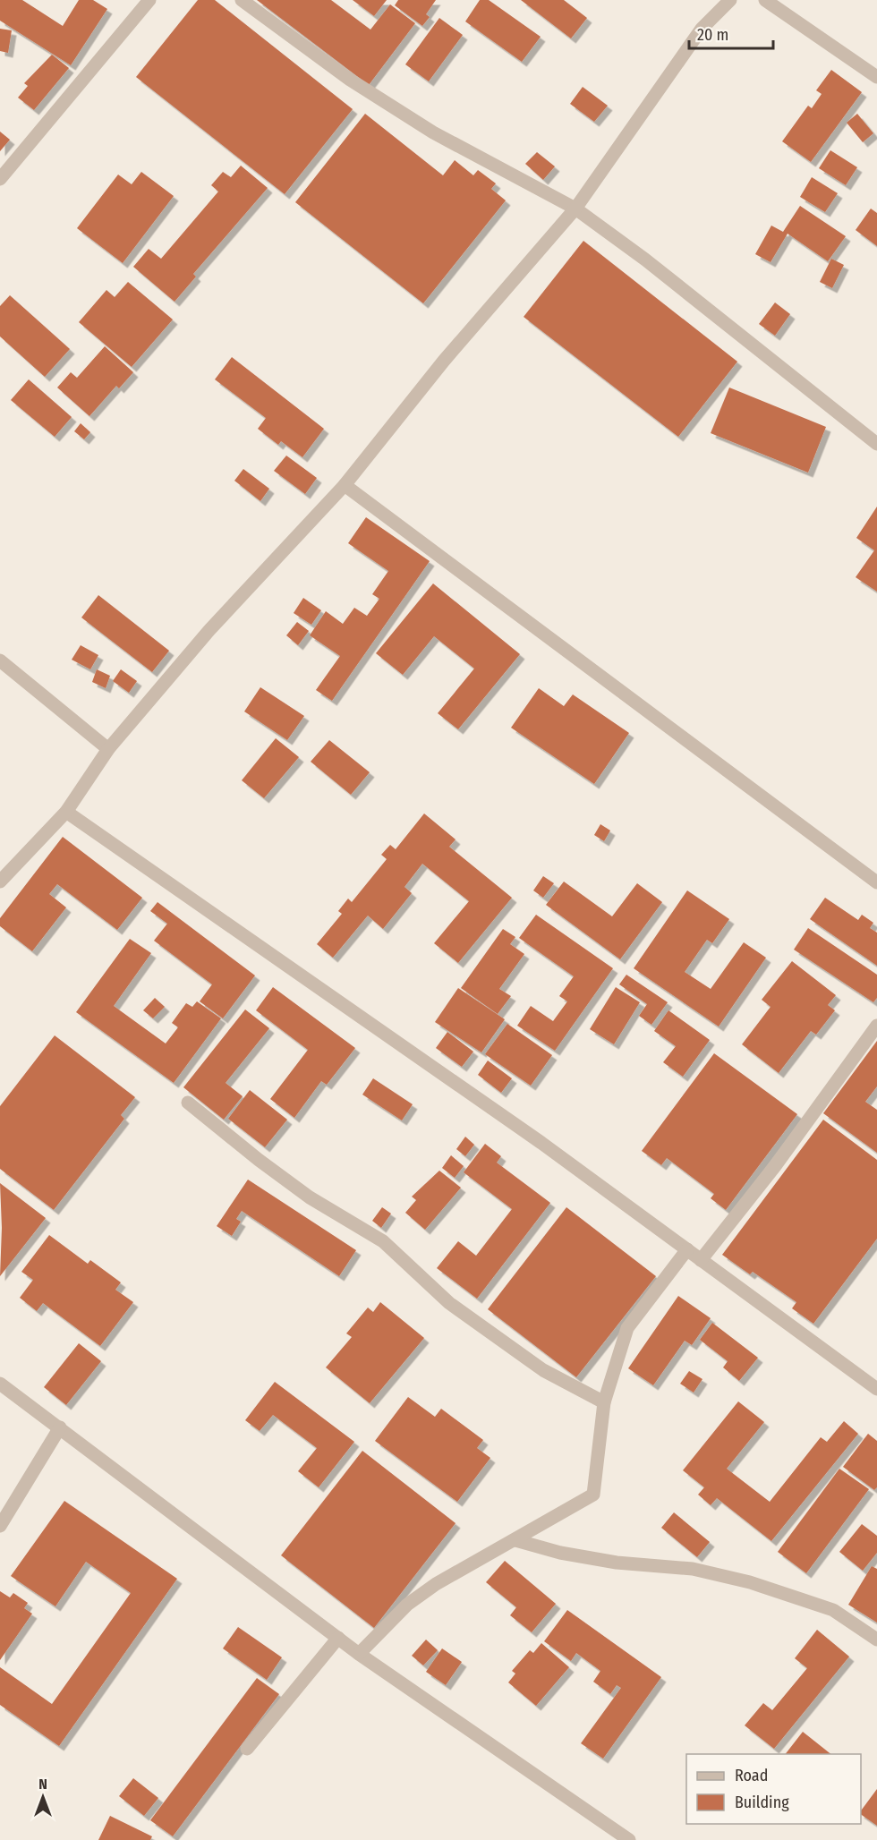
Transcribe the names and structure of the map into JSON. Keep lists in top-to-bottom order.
{
  "legend": ["Road", "Building"],
  "scale_bar": "20 m",
  "north": "top"
}
